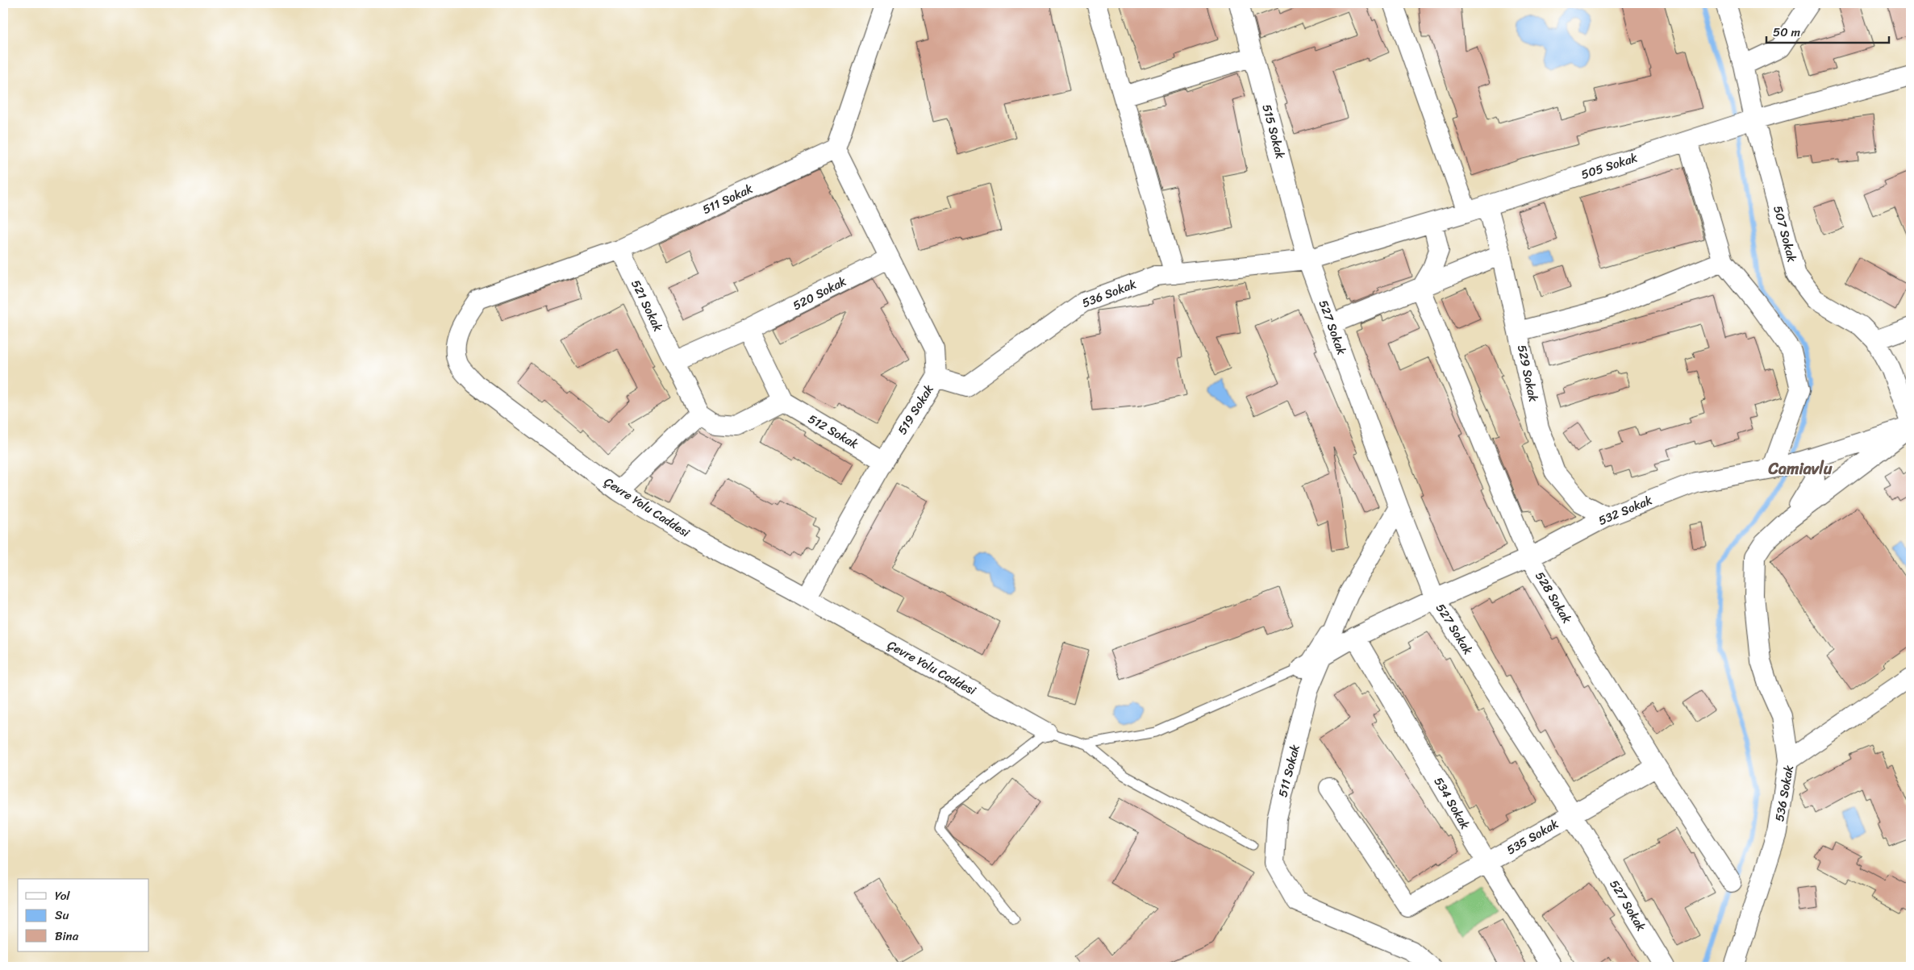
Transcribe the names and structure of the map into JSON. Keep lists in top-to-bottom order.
{
  "streets": {
    "street": [
      "515 Sokak",
      "505 Sokak",
      "511 Sokak",
      "507 Sokak",
      "520 Sokak",
      "536 Sokak",
      "521 Sokak",
      "527 Sokak",
      "529 Sokak",
      "519 Sokak",
      "512 Sokak",
      "Çevre Yolu Caddesi",
      "532 Sokak",
      "528 Sokak",
      "534 Sokak",
      "535 Sokak"
    ]
  },
  "crossings": [
    ["515 Sokak", "505 Sokak"],
    ["515 Sokak", "536 Sokak"],
    ["515 Sokak", "527 Sokak"],
    ["505 Sokak", "507 Sokak"],
    ["505 Sokak", "536 Sokak"],
    ["505 Sokak", "527 Sokak"],
    ["505 Sokak", "529 Sokak"],
    ["511 Sokak", "521 Sokak"],
    ["511 Sokak", "527 Sokak"],
    ["511 Sokak", "519 Sokak"],
    ["511 Sokak", "Çevre Yolu Caddesi"],
    ["511 Sokak", "532 Sokak"],
    ["507 Sokak", "532 Sokak"],
    ["520 Sokak", "521 Sokak"],
    ["520 Sokak", "519 Sokak"],
    ["536 Sokak", "527 Sokak"],
    ["536 Sokak", "519 Sokak"],
    ["521 Sokak", "Çevre Yolu Caddesi"],
    ["527 Sokak", "532 Sokak"],
    ["527 Sokak", "535 Sokak"],
    ["529 Sokak", "532 Sokak"],
    ["519 Sokak", "512 Sokak"],
    ["519 Sokak", "Çevre Yolu Caddesi"],
    ["532 Sokak", "528 Sokak"],
    ["532 Sokak", "534 Sokak"],
    ["528 Sokak", "535 Sokak"],
    ["534 Sokak", "535 Sokak"]
  ],
  "districts": ["Camiavlu"],
  "legend": ["Yol", "Su", "Bina"],
  "scale_bar": "50 m"
}
